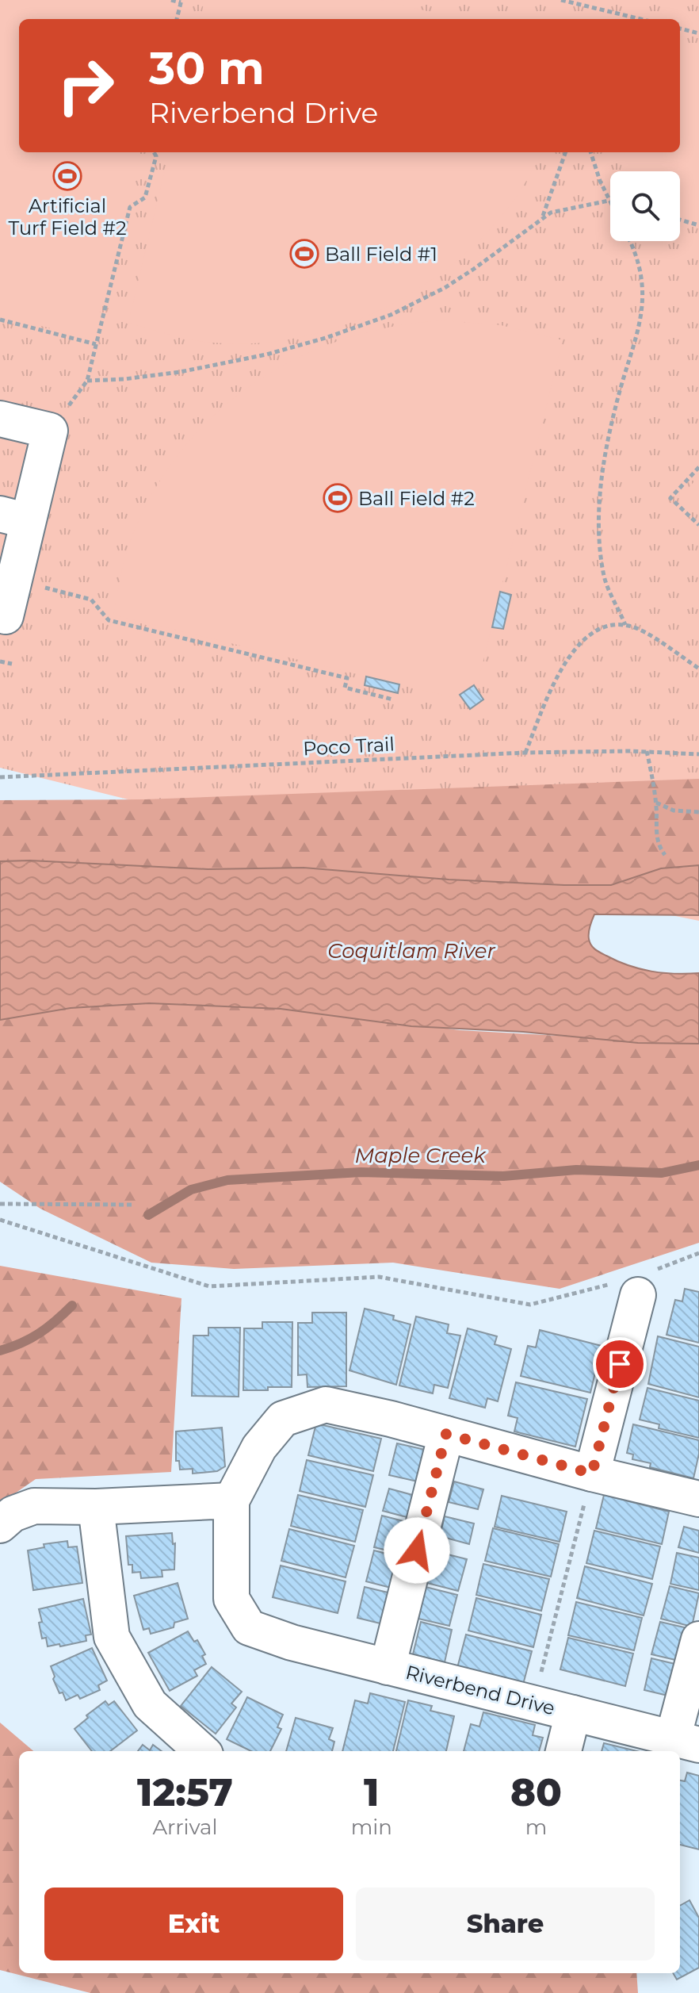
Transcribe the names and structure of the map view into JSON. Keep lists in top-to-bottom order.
{
  "streets": {
    "street": ["Riverbend Drive"],
    "path": ["Poco Trail"]
  },
  "water": ["Coquitlam River", "Maple Creek"],
  "places": {
    "sports": ["Artificial Turf Field #2", "Ball Field #1", "Ball Field #2"]
  },
  "page": {
    "turn": ["30 m", "Riverbend Drive"],
    "eta": [
      "12:57",
      "Arrival",
      "1",
      "min",
      "80",
      "m"
    ],
    "buttons": ["Exit", "Share"]
  }
}
